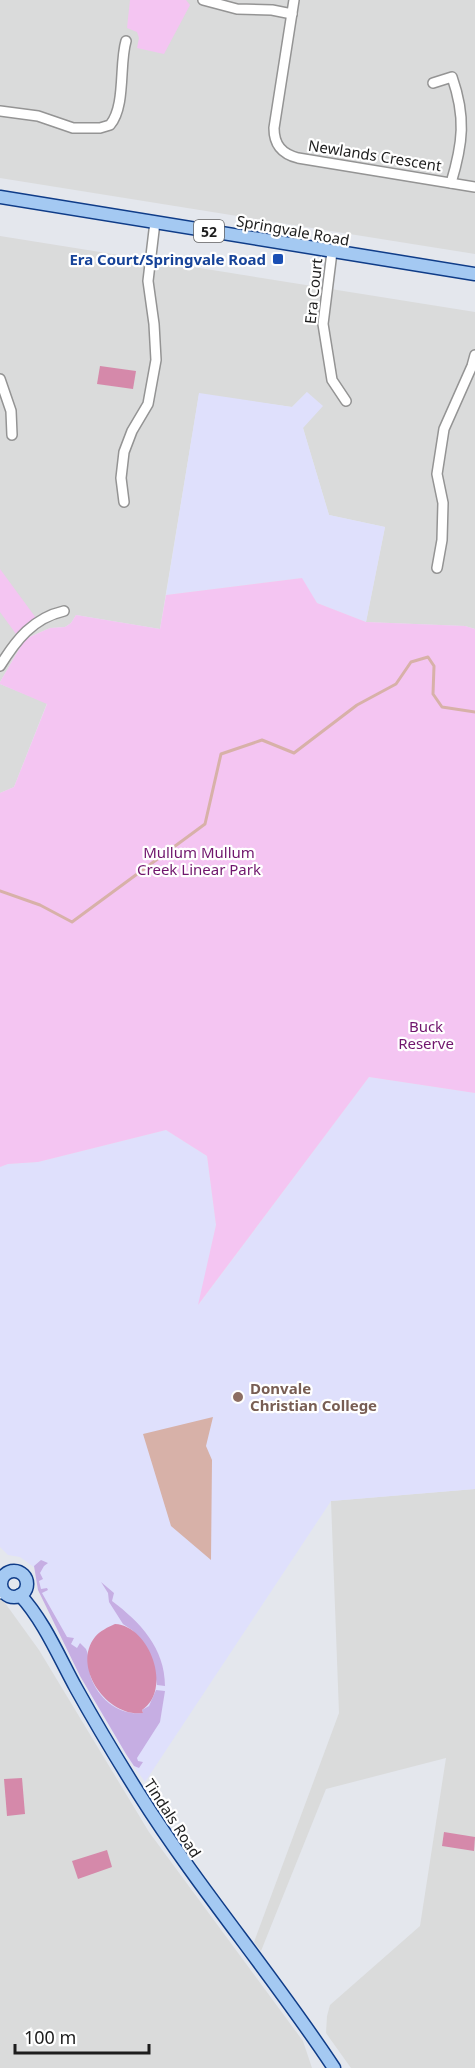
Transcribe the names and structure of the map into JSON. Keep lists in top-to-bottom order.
{
  "streets": {
    "main road": ["Springvale Road", "52", "Tindals Road"],
    "street": ["Newlands Crescent", "Era Court"]
  },
  "crossings": [
    ["Springvale Road", "Era Court"]
  ],
  "parks": ["Mullum Mullum Creek Linear Park", "Buck Reserve"],
  "places": {
    "transit": ["Era Court/Springvale Road"],
    "other": ["Donvale Christian College"]
  },
  "scale_bar": "100 m"
}
